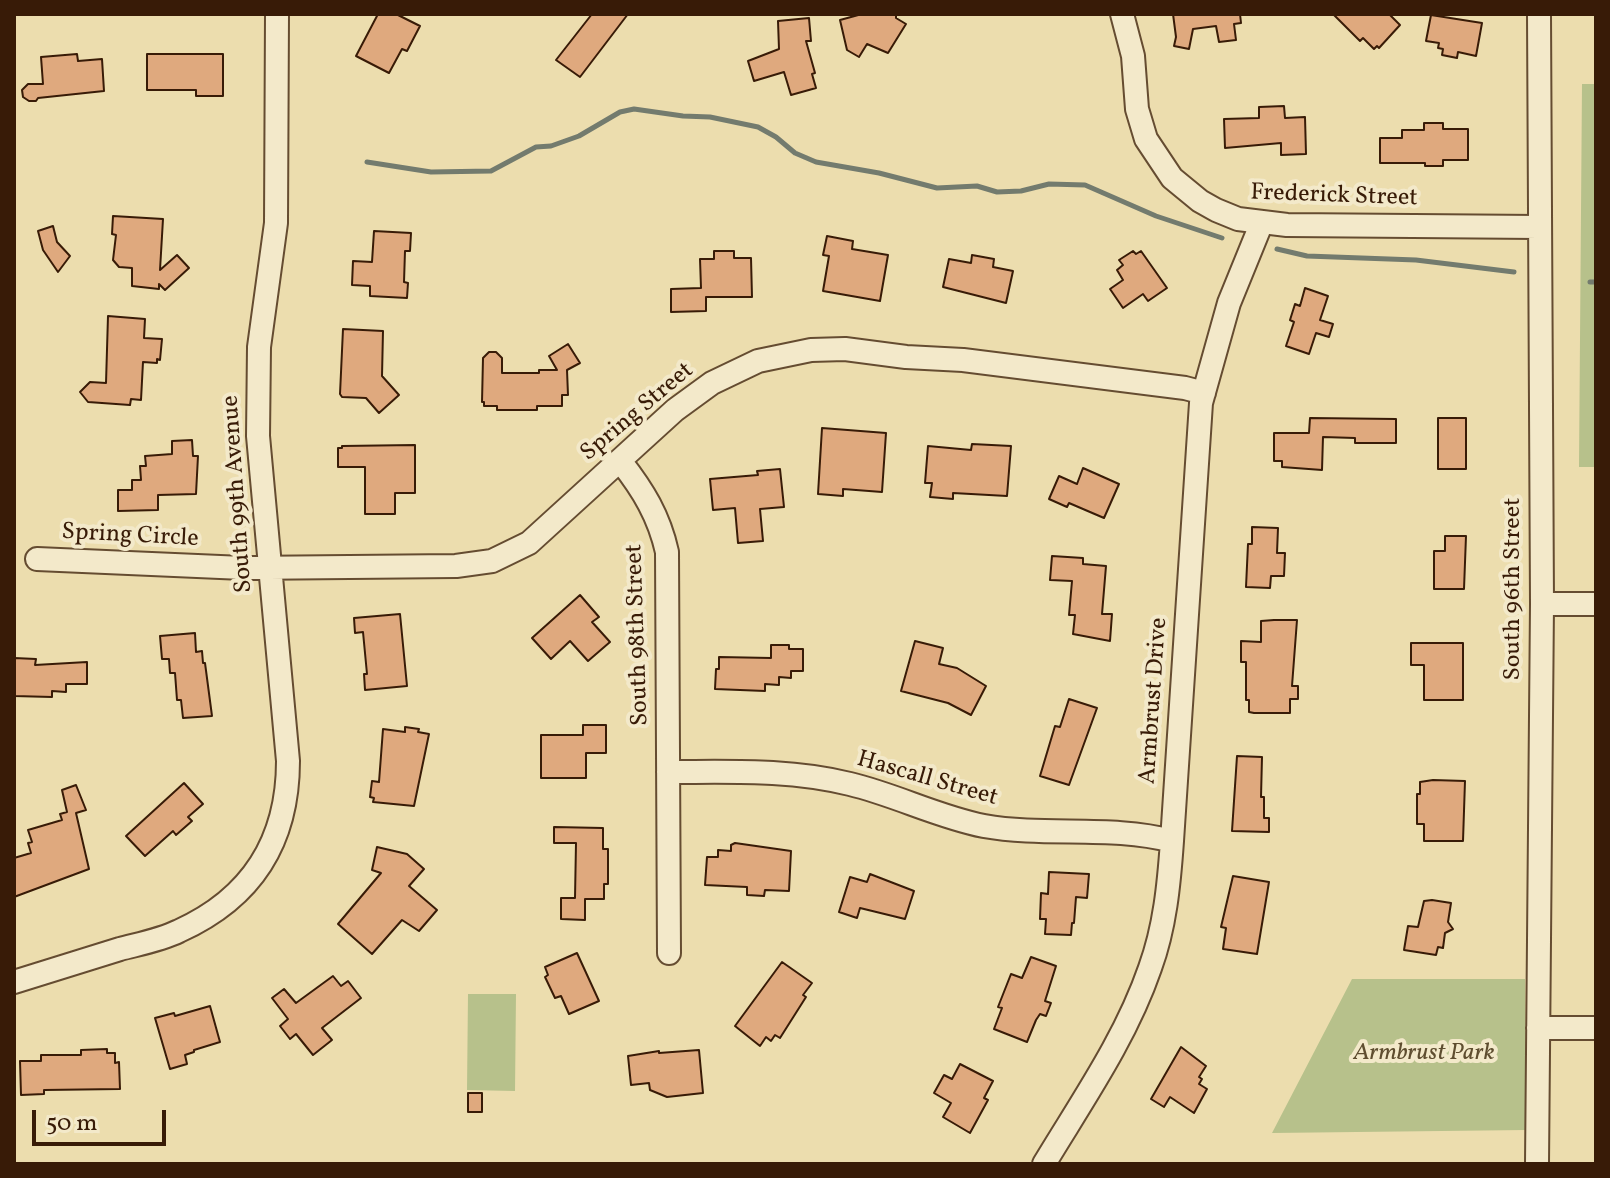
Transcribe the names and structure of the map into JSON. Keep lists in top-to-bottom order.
{
  "streets": {
    "street": [
      "Frederick Street",
      "Spring Street",
      "South 99th Avenue",
      "Spring Circle",
      "South 96th Street",
      "South 98th Street",
      "Armbrust Drive",
      "Hascall Street"
    ]
  },
  "crossings": [
    ["Frederick Street", "South 96th Street"],
    ["Frederick Street", "Armbrust Drive"],
    ["Spring Street", "South 99th Avenue"],
    ["Spring Street", "Spring Circle"],
    ["Spring Street", "South 98th Street"],
    ["Spring Street", "Armbrust Drive"],
    ["South 99th Avenue", "Spring Circle"],
    ["South 98th Street", "Hascall Street"],
    ["Armbrust Drive", "Hascall Street"]
  ],
  "parks": ["Armbrust Park"],
  "scale_bar": "50 m"
}
